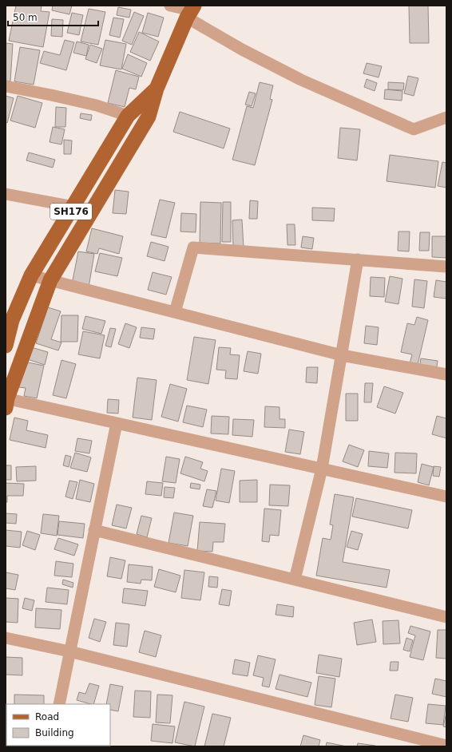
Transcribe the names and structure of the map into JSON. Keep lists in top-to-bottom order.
{
  "streets": {
    "main road": ["SH176"]
  },
  "legend": ["Road", "Building"],
  "scale_bar": "50 m"
}
